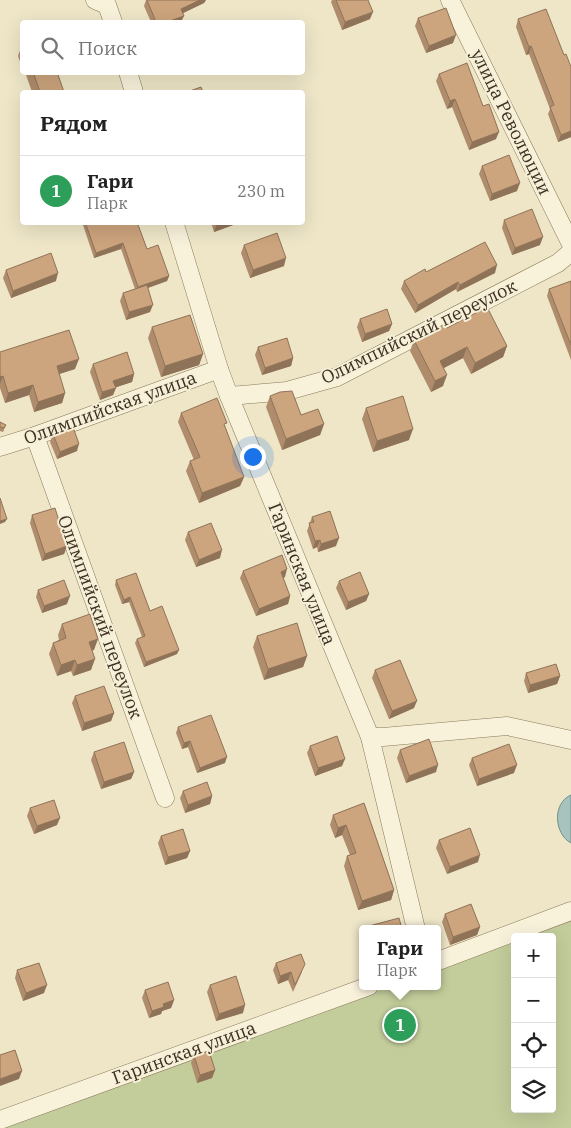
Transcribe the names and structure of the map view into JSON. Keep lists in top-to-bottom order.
{
  "streets": {
    "street": [
      "улица Революции",
      "Олимпийский переулок",
      "Олимпийская улица",
      "Гаринская улица"
    ]
  },
  "crossings": [
    ["Олимпийский переулок", "Олимпийская улица"],
    ["Олимпийский переулок", "Гаринская улица"],
    ["Олимпийская улица", "Гаринская улица"]
  ],
  "page": {
    "search": "Поиск",
    "heading": "Рядом",
    "list": [
      {
        "mark": "1",
        "name": "Гари",
        "note": "Парк",
        "value": "230 m"
      }
    ],
    "popup": ["Гари", "Парк"],
    "map_buttons": ["+", "−"],
    "pins": "1"
  }
}
